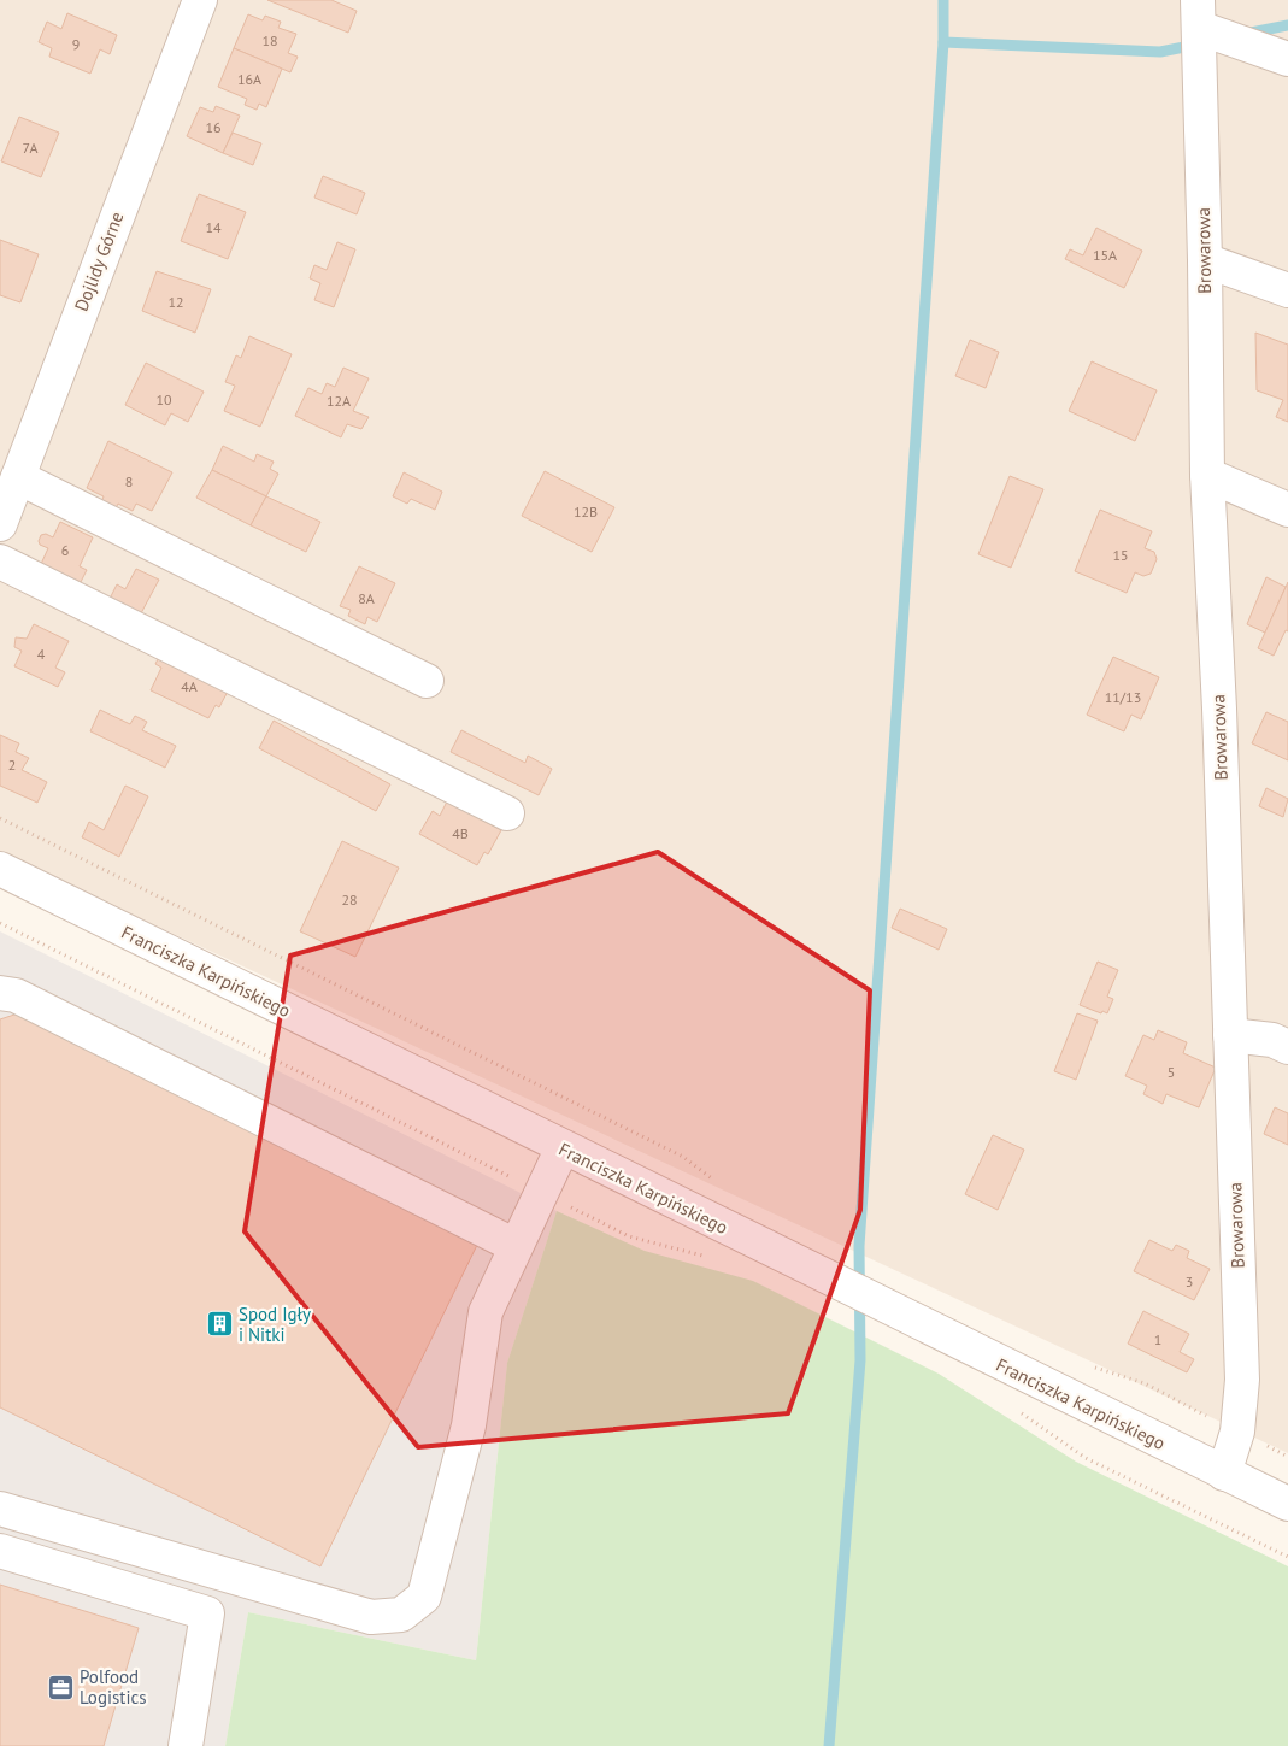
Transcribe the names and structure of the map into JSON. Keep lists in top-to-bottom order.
{
  "streets": {
    "street": ["Browarowa", "Dojlidy Górne", "Franciszka Karpińskiego"]
  },
  "crossings": [
    ["Browarowa", "Franciszka Karpińskiego"]
  ],
  "places": {
    "building": ["Spod Igły i Nitki"],
    "office": ["Polfood Logistics"]
  },
  "house_numbers": [
    "18",
    "9",
    "16A",
    "16",
    "7A",
    "14",
    "15A",
    "12",
    "10",
    "12A",
    "8",
    "12B",
    "6",
    "15",
    "8A",
    "4",
    "4A",
    "11/13",
    "2",
    "4B",
    "28",
    "5",
    "3",
    "1"
  ]
}
